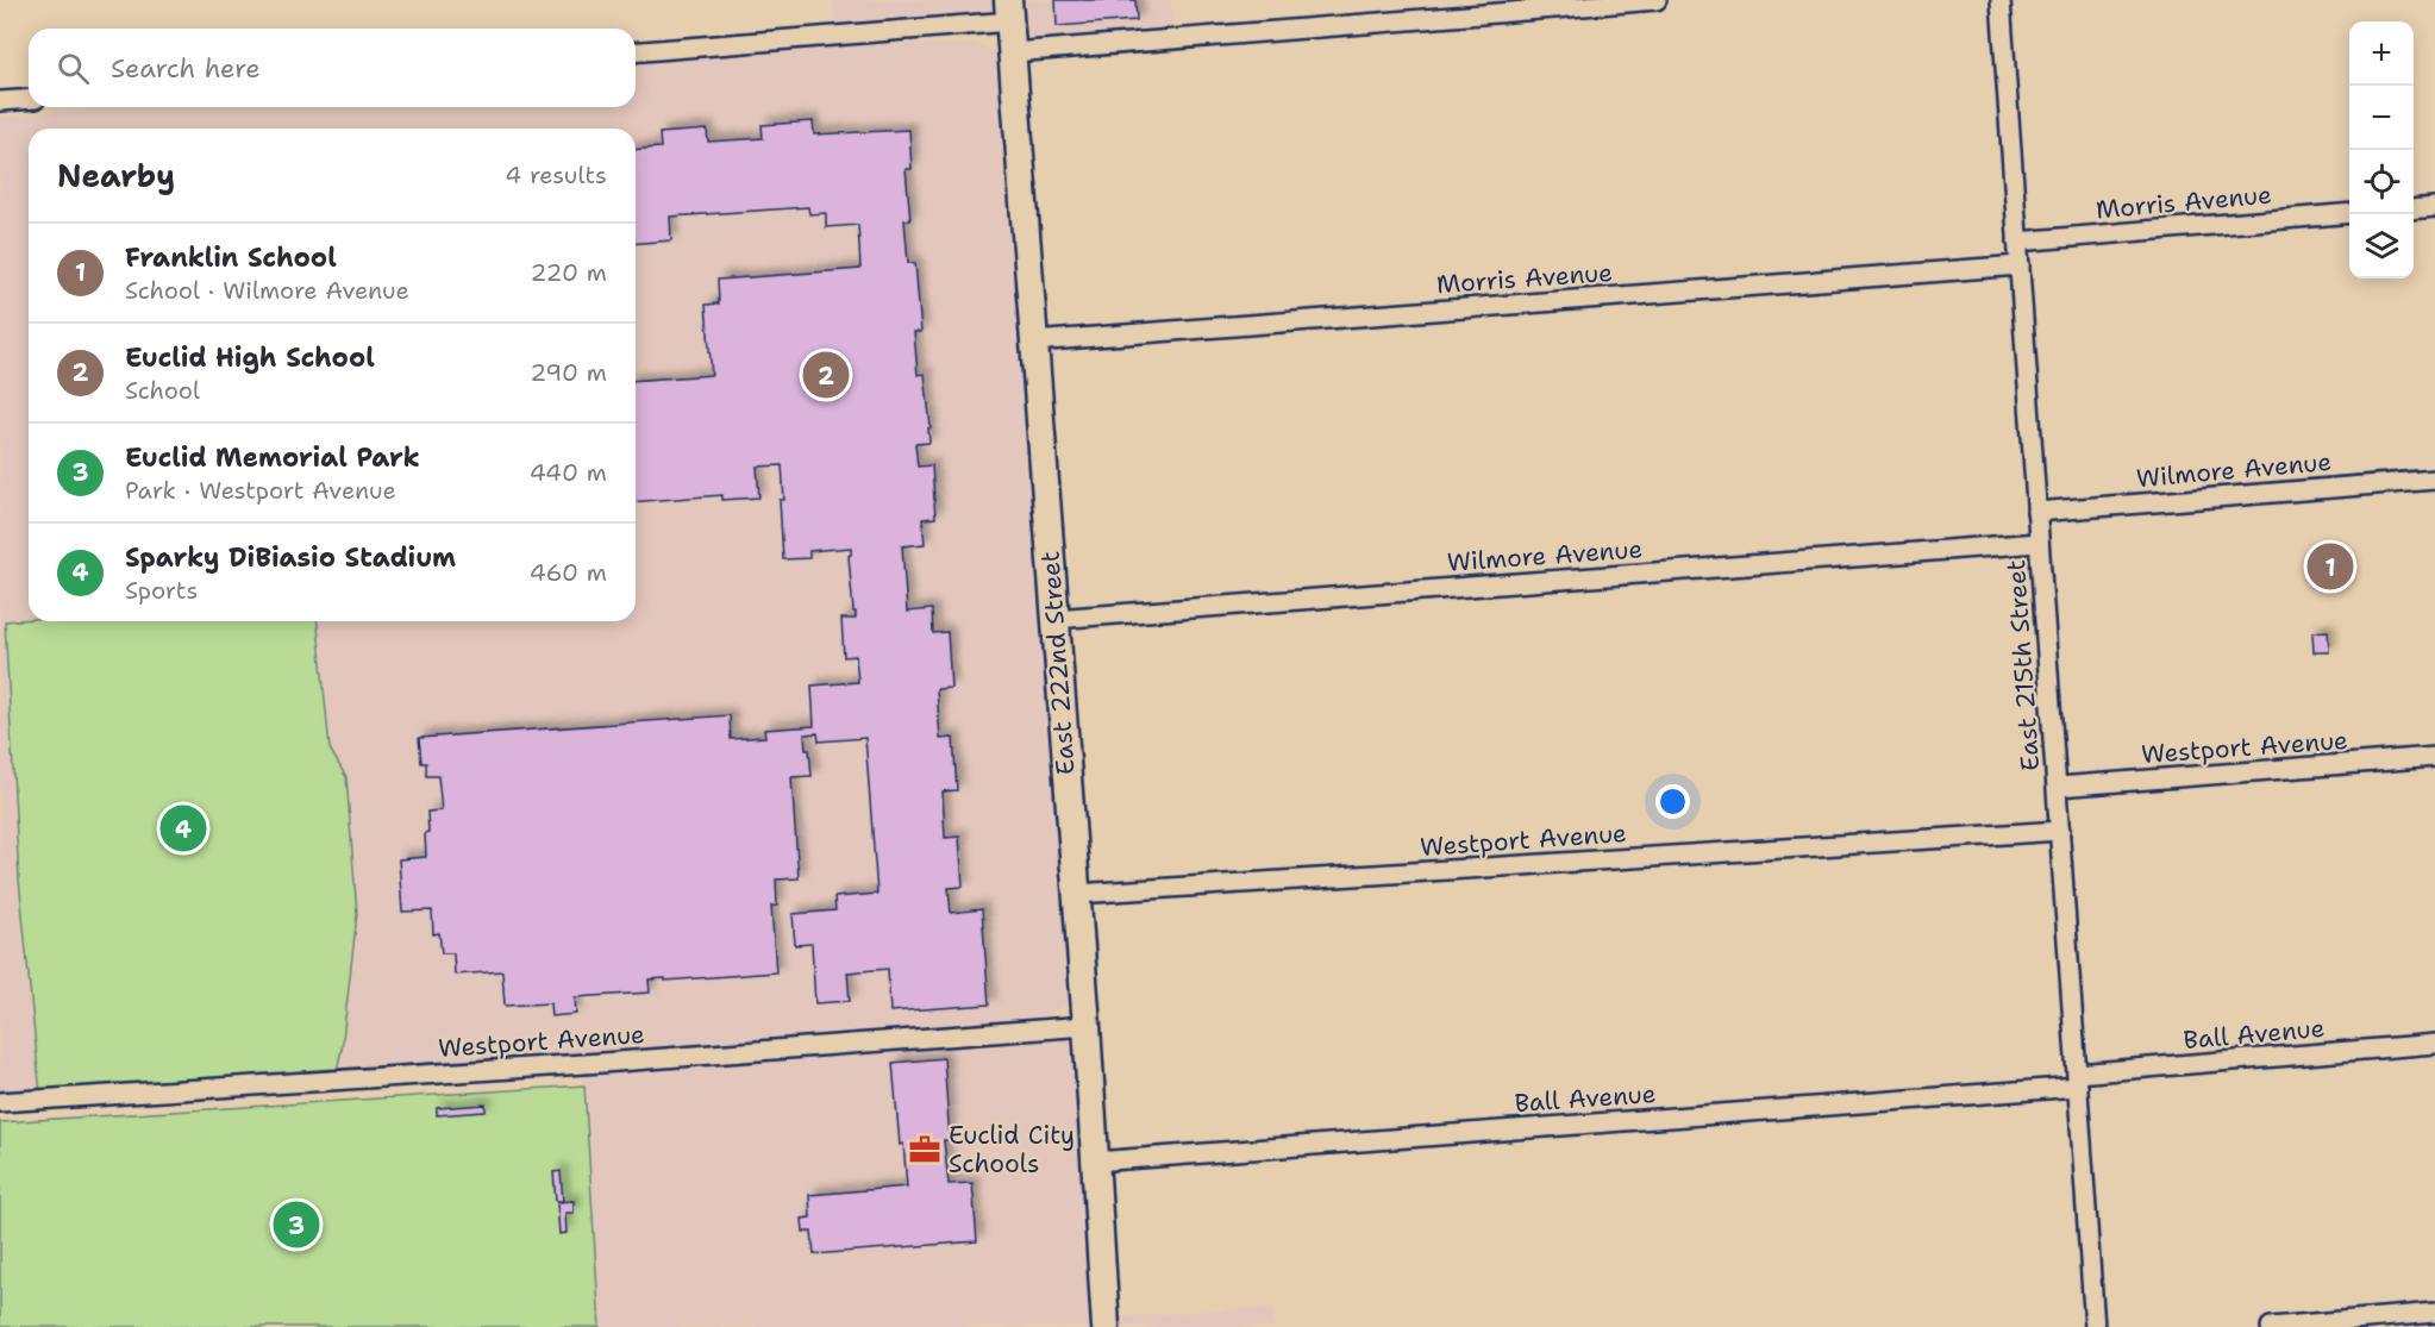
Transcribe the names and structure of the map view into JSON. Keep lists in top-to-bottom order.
{
  "streets": {
    "street": [
      "Morris Avenue",
      "Wilmore Avenue",
      "East 222nd Street",
      "East 215th Street",
      "Westport Avenue",
      "Ball Avenue"
    ]
  },
  "crossings": [
    ["Morris Avenue", "East 222nd Street"],
    ["Morris Avenue", "East 215th Street"],
    ["Wilmore Avenue", "East 222nd Street"],
    ["Wilmore Avenue", "East 215th Street"],
    ["East 222nd Street", "Westport Avenue"],
    ["East 222nd Street", "Ball Avenue"],
    ["East 215th Street", "Westport Avenue"],
    ["East 215th Street", "Ball Avenue"]
  ],
  "places": {
    "office": ["Euclid City Schools"]
  },
  "page": {
    "map_buttons": ["+", "−"],
    "search": "Search here",
    "heading": ["Nearby", "4 results"],
    "list": [
      {
        "mark": "1",
        "name": "Franklin School",
        "note": "School · Wilmore Avenue",
        "value": "220 m"
      },
      {
        "mark": "2",
        "name": "Euclid High School",
        "note": "School",
        "value": "290 m"
      },
      {
        "mark": "3",
        "name": "Euclid Memorial Park",
        "note": "Park · Westport Avenue",
        "value": "440 m"
      },
      {
        "mark": "4",
        "name": "Sparky DiBiasio Stadium",
        "note": "Sports",
        "value": "460 m"
      }
    ],
    "pins": [
      "2",
      "1",
      "4",
      "3"
    ]
  }
}
